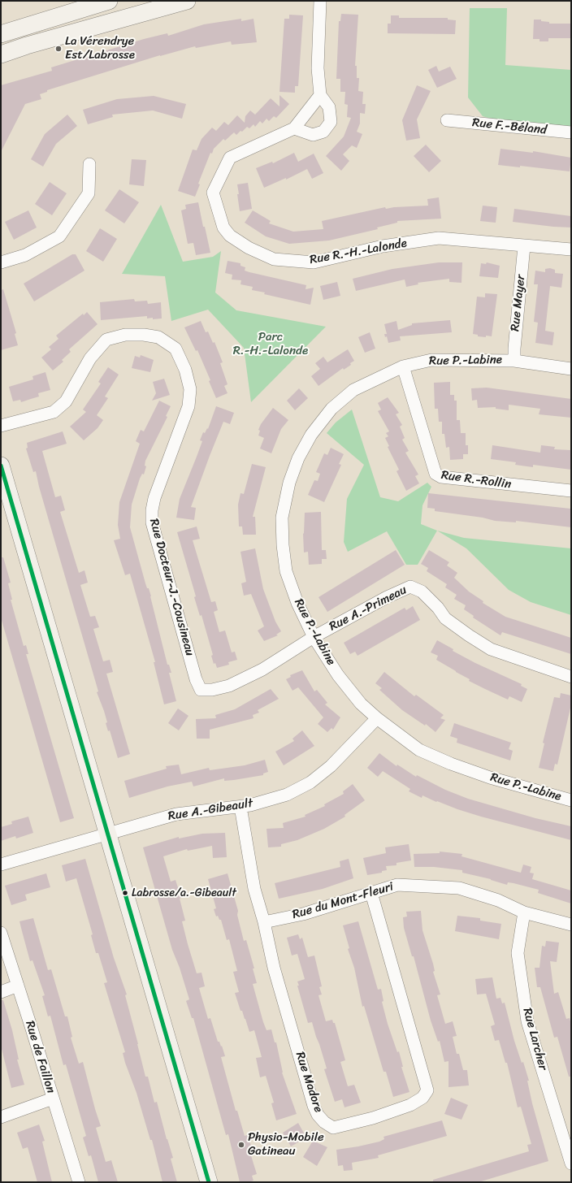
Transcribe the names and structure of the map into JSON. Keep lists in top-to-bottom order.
{
  "streets": {
    "street": [
      "Rue F.-Béland",
      "Rue R.-H.-Lalonde",
      "Rue Mayer",
      "Rue P.-Labine",
      "Rue R.-Rollin",
      "Rue Docteur-J.-Cousineau",
      "Rue A.-Primeau",
      "Rue A.-Gibeault",
      "Rue du Mont-Fleuri",
      "Rue Larcher",
      "Rue de Faillon",
      "Rue Madore"
    ]
  },
  "crossings": [
    ["Rue R.-H.-Lalonde", "Rue Mayer"],
    ["Rue Mayer", "Rue P.-Labine"],
    ["Rue P.-Labine", "Rue R.-Rollin"],
    ["Rue P.-Labine", "Rue Docteur-J.-Cousineau"],
    ["Rue P.-Labine", "Rue A.-Primeau"],
    ["Rue P.-Labine", "Rue A.-Gibeault"],
    ["Rue Docteur-J.-Cousineau", "Rue A.-Primeau"],
    ["Rue A.-Gibeault", "Rue Madore"],
    ["Rue du Mont-Fleuri", "Rue Larcher"],
    ["Rue du Mont-Fleuri", "Rue Madore"]
  ],
  "parks": ["Parc R.-H.-Lalonde"],
  "places": ["La Vérendrye Est/Labrosse", "Labrosse/a.-Gibeault", "Physio-Mobile Gatineau"]
}
